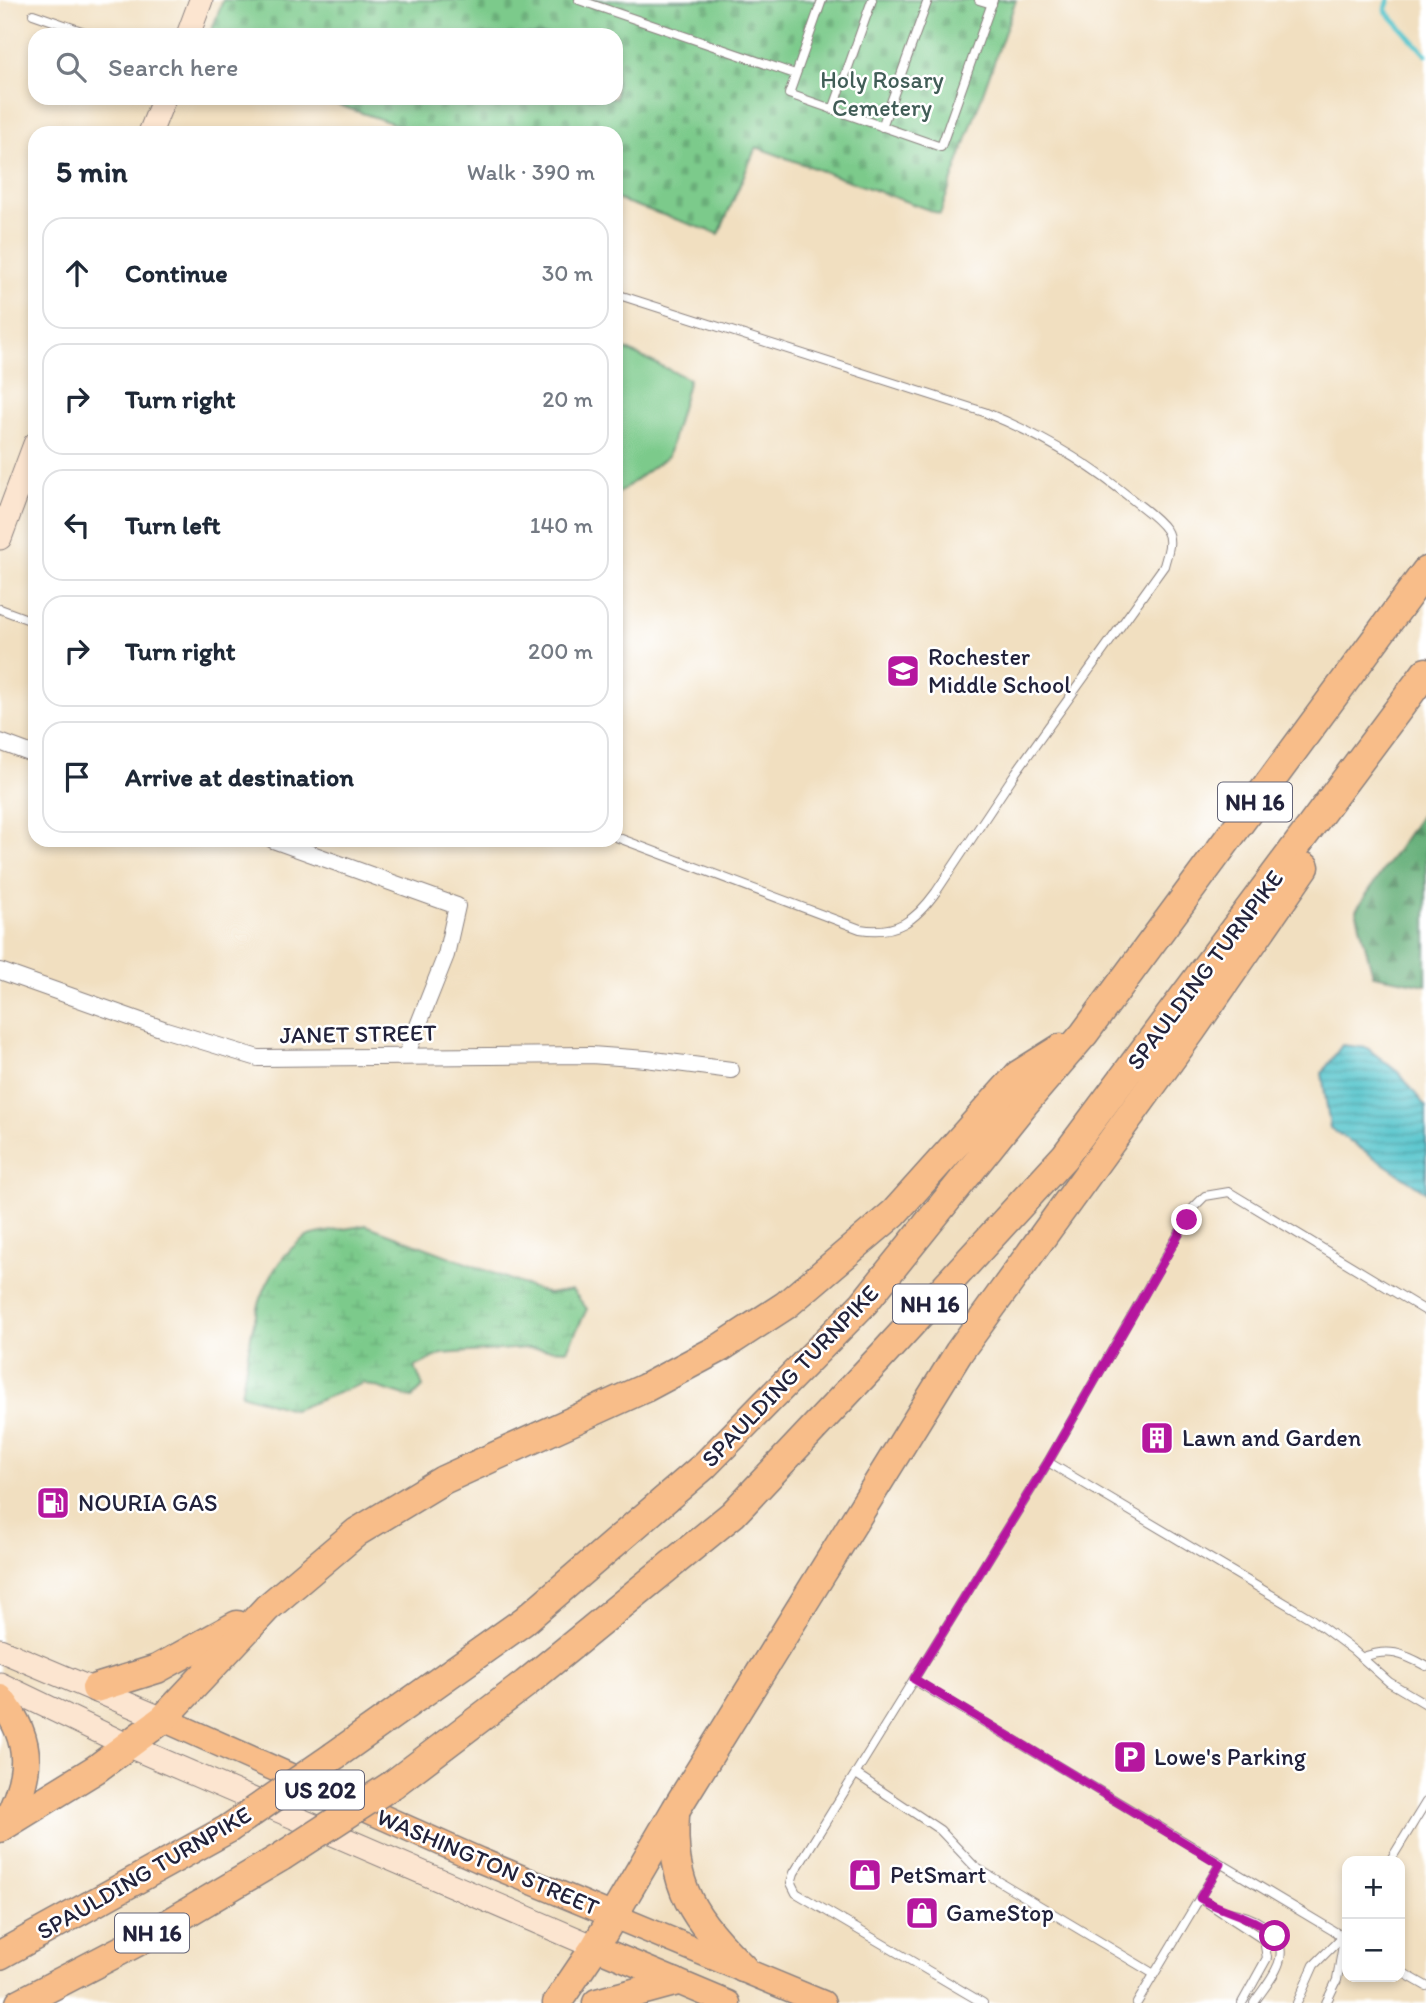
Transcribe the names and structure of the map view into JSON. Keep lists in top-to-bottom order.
{
  "streets": {
    "highway": ["NH 16", "SPAULDING TURNPIKE"],
    "main road": ["US 202", "WASHINGTON STREET"],
    "street": ["JANET STREET"]
  },
  "parks": ["Holy Rosary Cemetery"],
  "places": {
    "school or university": ["Rochester Middle School"],
    "building": ["Lawn and Garden"],
    "fuel station": ["NOURIA GAS"],
    "parking": ["Lowe's Parking"],
    "shop": ["PetSmart", "GameStop"]
  },
  "page": {
    "search": "Search here",
    "heading": ["5 min", "Walk · 390 m"],
    "list": [
      ["Continue", "30 m"],
      ["Turn right", "20 m"],
      ["Turn left", "140 m"],
      ["Turn right", "200 m"],
      "Arrive at destination"
    ],
    "map_buttons": ["+", "−"]
  }
}
